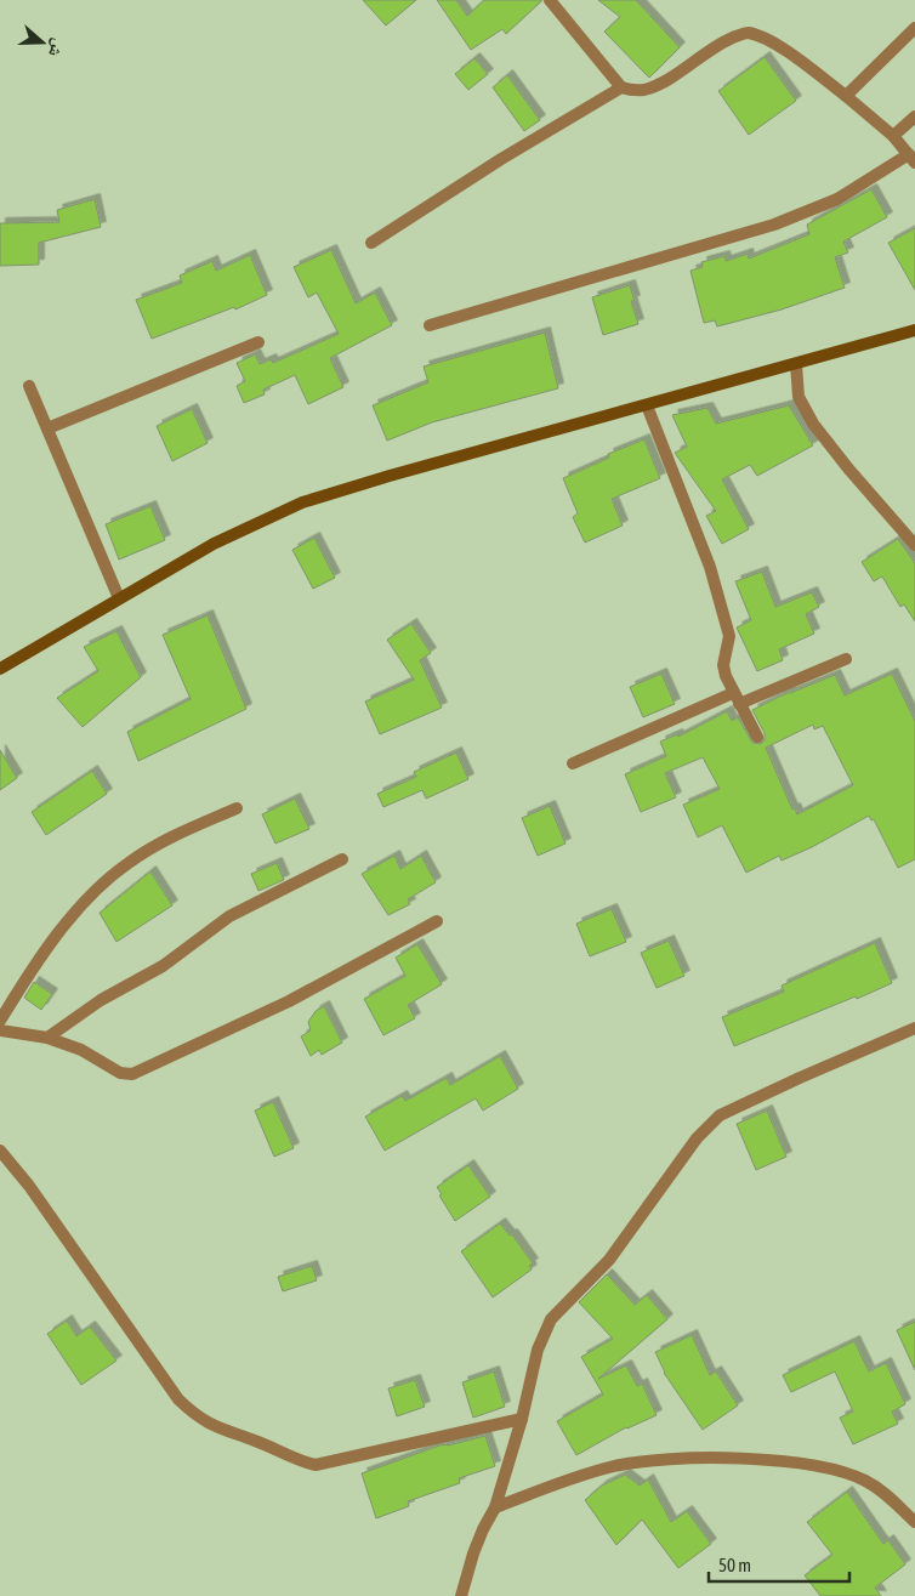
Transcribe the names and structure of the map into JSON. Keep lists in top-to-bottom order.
{
  "scale_bar": "50 m",
  "north": "right"
}
